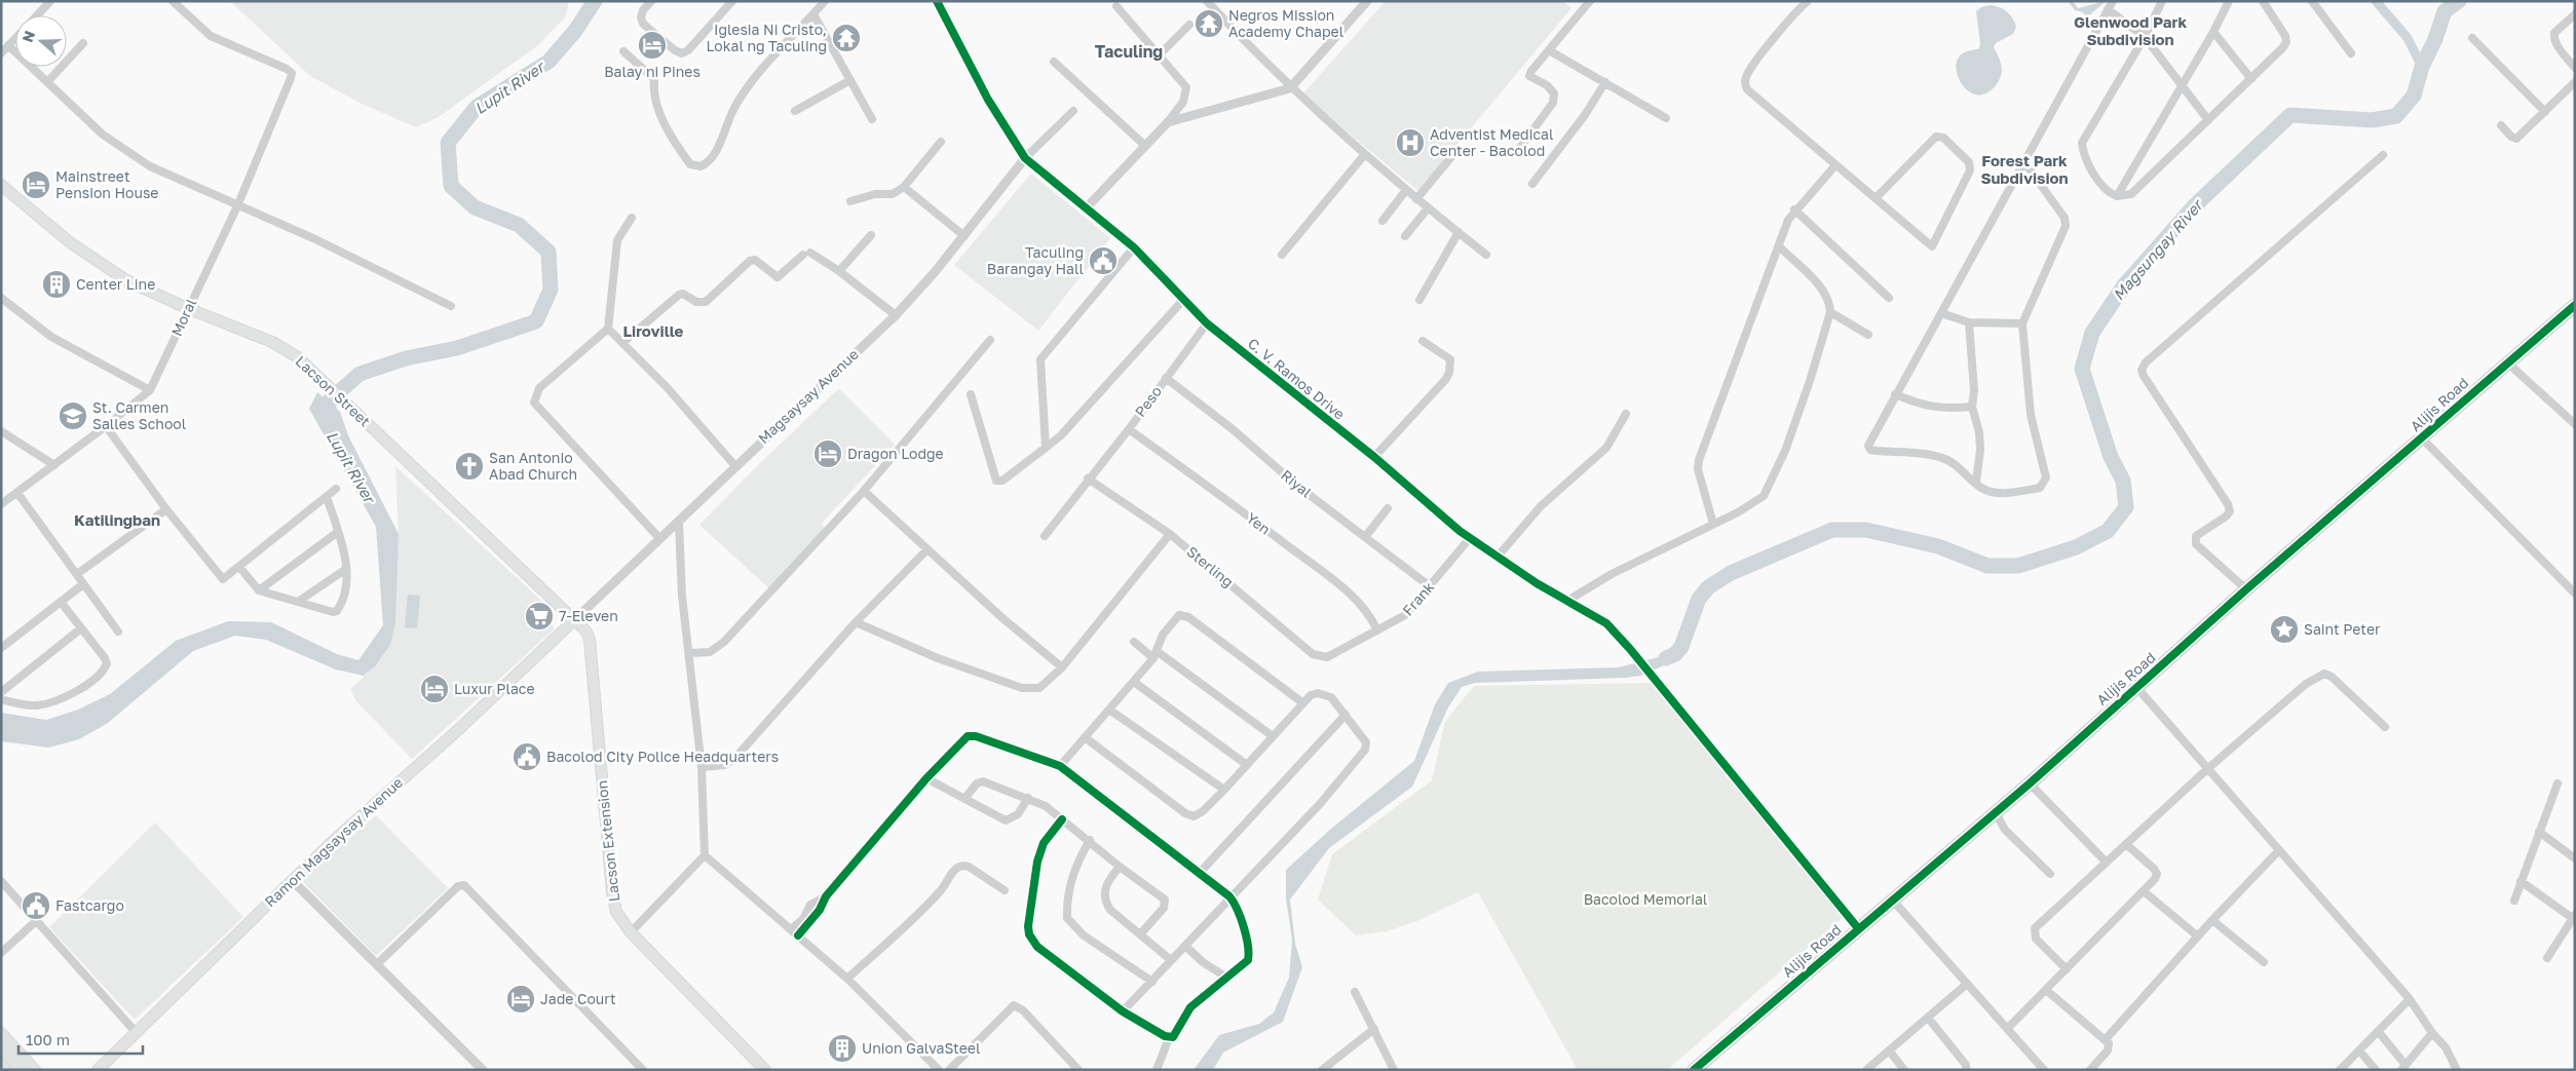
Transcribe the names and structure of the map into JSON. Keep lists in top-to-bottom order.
{
  "streets": {
    "main road": [
      "Lacson Street",
      "Alijis Road",
      "Lacson Extension",
      "Ramon Magsaysay Avenue"
    ],
    "street": [
      "Moral",
      "C. V. Ramos Drive",
      "Magsaysay Avenue",
      "Peso",
      "Riyal",
      "Yen",
      "Sterling",
      "Frank"
    ]
  },
  "crossings": [
    ["Moral", "Lacson Street"],
    ["C. V. Ramos Drive", "Magsaysay Avenue"],
    ["C. V. Ramos Drive", "Peso"],
    ["C. V. Ramos Drive", "Alijis Road"],
    ["C. V. Ramos Drive", "Frank"],
    ["Lacson Street", "Magsaysay Avenue"],
    ["Lacson Street", "Lacson Extension"],
    ["Lacson Street", "Ramon Magsaysay Avenue"],
    ["Magsaysay Avenue", "Lacson Extension"],
    ["Magsaysay Avenue", "Ramon Magsaysay Avenue"],
    ["Peso", "Riyal"],
    ["Peso", "Yen"],
    ["Peso", "Sterling"],
    ["Riyal", "Frank"],
    ["Yen", "Frank"],
    ["Sterling", "Frank"],
    ["Lacson Extension", "Ramon Magsaysay Avenue"]
  ],
  "districts": [
    "Glenwood Park Subdivision",
    "Taculing",
    "Forest Park Subdivision",
    "Liroville",
    "Katilingban"
  ],
  "water": ["Lupit River", "Magsungay River"],
  "parks": ["Bacolod Memorial"],
  "places": {
    "temple": ["Negros Mission Academy Chapel", "Iglesia Ni Cristo, Lokal ng Taculing"],
    "hotel": [
      "Balay ni Pines",
      "Mainstreet Pension House",
      "Dragon Lodge",
      "Luxur Place",
      "Jade Court"
    ],
    "hospital": ["Adventist Medical Center - Bacolod"],
    "public building": ["Taculing Barangay Hall", "Bacolod City Police Headquarters", "Fastcargo"],
    "building": ["Center Line", "Union GalvaSteel"],
    "school or university": ["St. Carmen Salles School"],
    "church": ["San Antonio Abad Church"],
    "supermarket": ["7-Eleven"],
    "place": ["Saint Peter"]
  },
  "scale_bar": "100 m",
  "north": "left"
}
